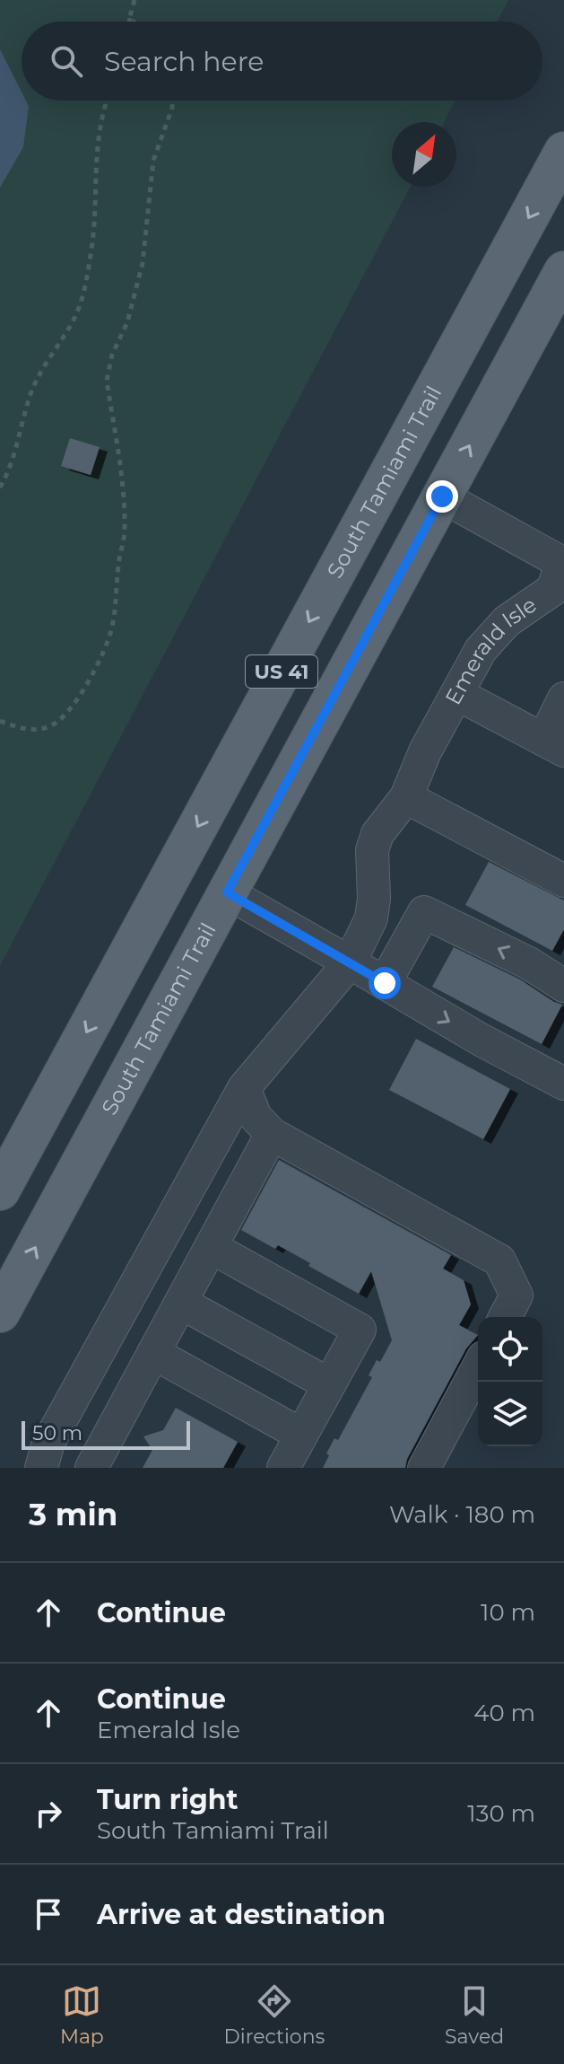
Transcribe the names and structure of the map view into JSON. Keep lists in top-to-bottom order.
{
  "streets": {
    "main road": ["South Tamiami Trail", "US 41"],
    "street": ["Emerald Isle"]
  },
  "crossings": [
    ["South Tamiami Trail", "Emerald Isle"]
  ],
  "scale_bar": "50 m",
  "north": "top right",
  "page": {
    "search": "Search here",
    "scale": "50 m",
    "heading": ["3 min", "Walk · 180 m"],
    "list": [
      ["Continue", "10 m"],
      ["Continue", "Emerald Isle", "40 m"],
      ["Turn right", "South Tamiami Trail", "130 m"],
      "Arrive at destination"
    ],
    "nav": ["Map", "Directions", "Saved"]
  }
}
